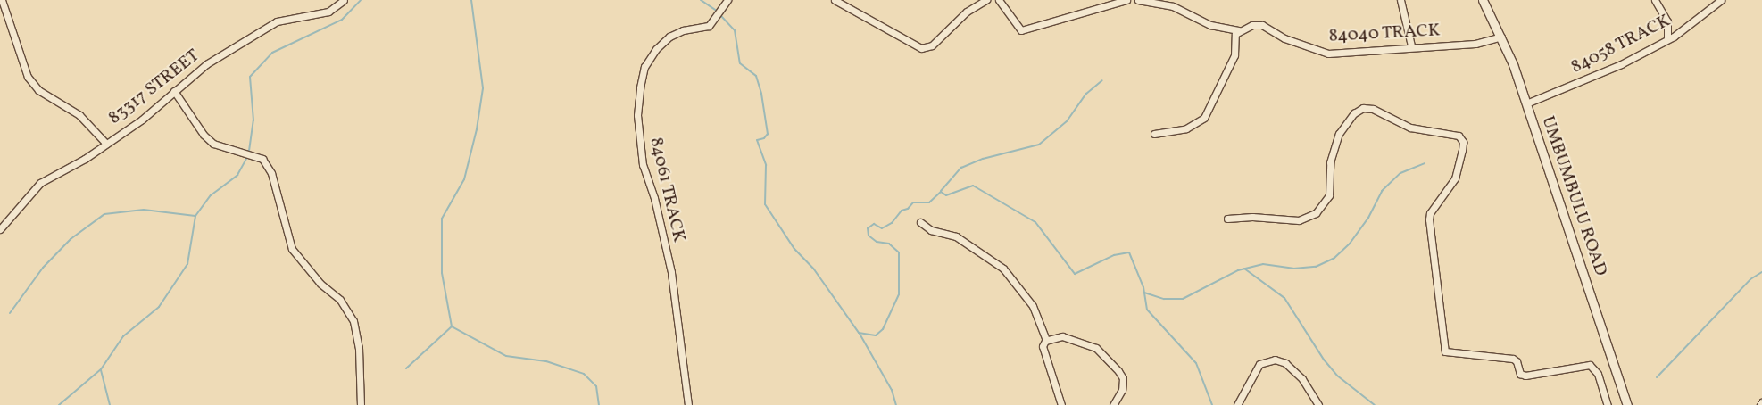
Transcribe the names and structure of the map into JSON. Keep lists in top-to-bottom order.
{
  "streets": {
    "main road": ["UMBUMBULU ROAD"],
    "street": [
      "84040 TRACK",
      "84058 TRACK",
      "83317 STREET",
      "84061 TRACK"
    ]
  },
  "crossings": [
    ["84040 TRACK", "UMBUMBULU ROAD"],
    ["84058 TRACK", "UMBUMBULU ROAD"]
  ]
}
